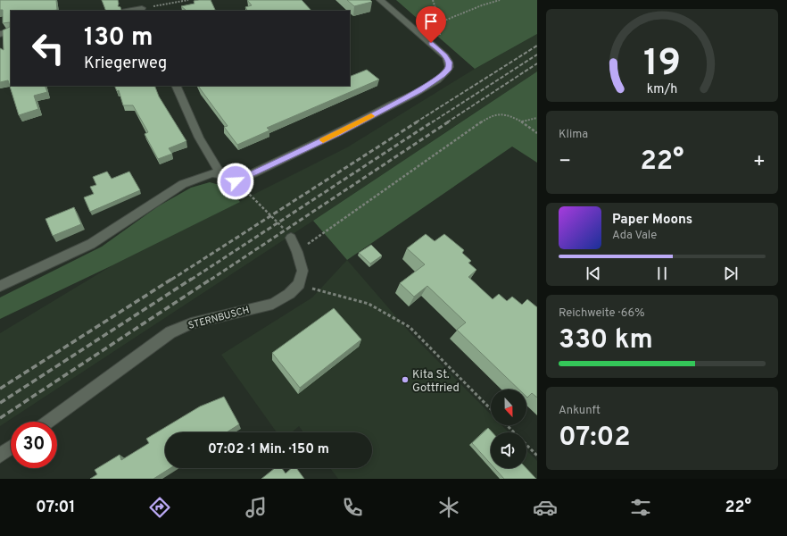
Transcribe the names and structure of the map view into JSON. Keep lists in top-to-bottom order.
{
  "streets": {
    "street": ["STERNBUSCH"]
  },
  "places": ["Kita St. Gottfried"],
  "north": "bottom",
  "page": {
    "turn": ["130 m", "Kriegerweg"],
    "tile": [
      "Klima",
      ["Reichweite · 66%", "330 km"],
      ["Ankunft", "07:02"]
    ],
    "heat": ["−", "22°", "+"],
    "song": ["Paper Moons", "Ada Vale"],
    "limit": "30",
    "trip": "07:02 · 1 Min. · 150 m",
    "tabs": ["07:01", "22°"],
    "gauge": ["19", "km/h"]
  }
}
